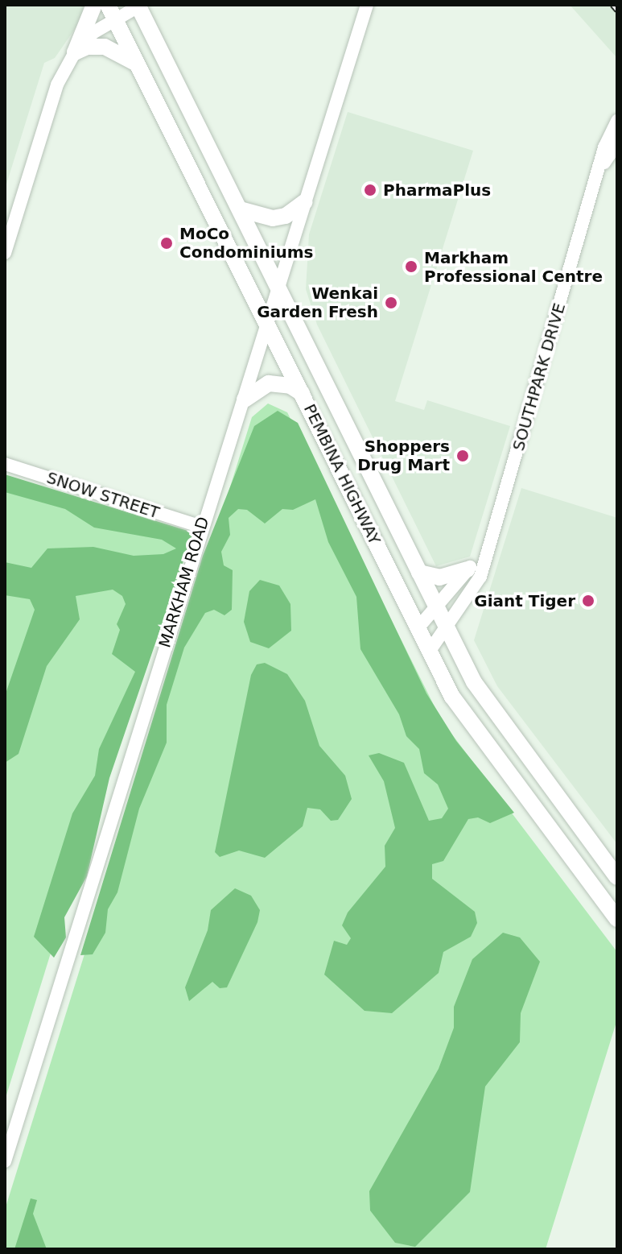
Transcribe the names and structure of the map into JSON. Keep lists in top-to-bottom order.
{
  "streets": {
    "main road": ["PEMBINA HIGHWAY"],
    "street": ["SOUTHPARK DRIVE", "SNOW STREET", "MARKHAM ROAD"]
  },
  "crossings": [
    ["SOUTHPARK DRIVE", "PEMBINA HIGHWAY"],
    ["PEMBINA HIGHWAY", "MARKHAM ROAD"],
    ["SNOW STREET", "MARKHAM ROAD"]
  ],
  "places": [
    "PharmaPlus",
    "MoCo Condominiums",
    "Markham Professional Centre",
    "Wenkai Garden Fresh",
    "Shoppers Drug Mart",
    "Giant Tiger"
  ]
}
